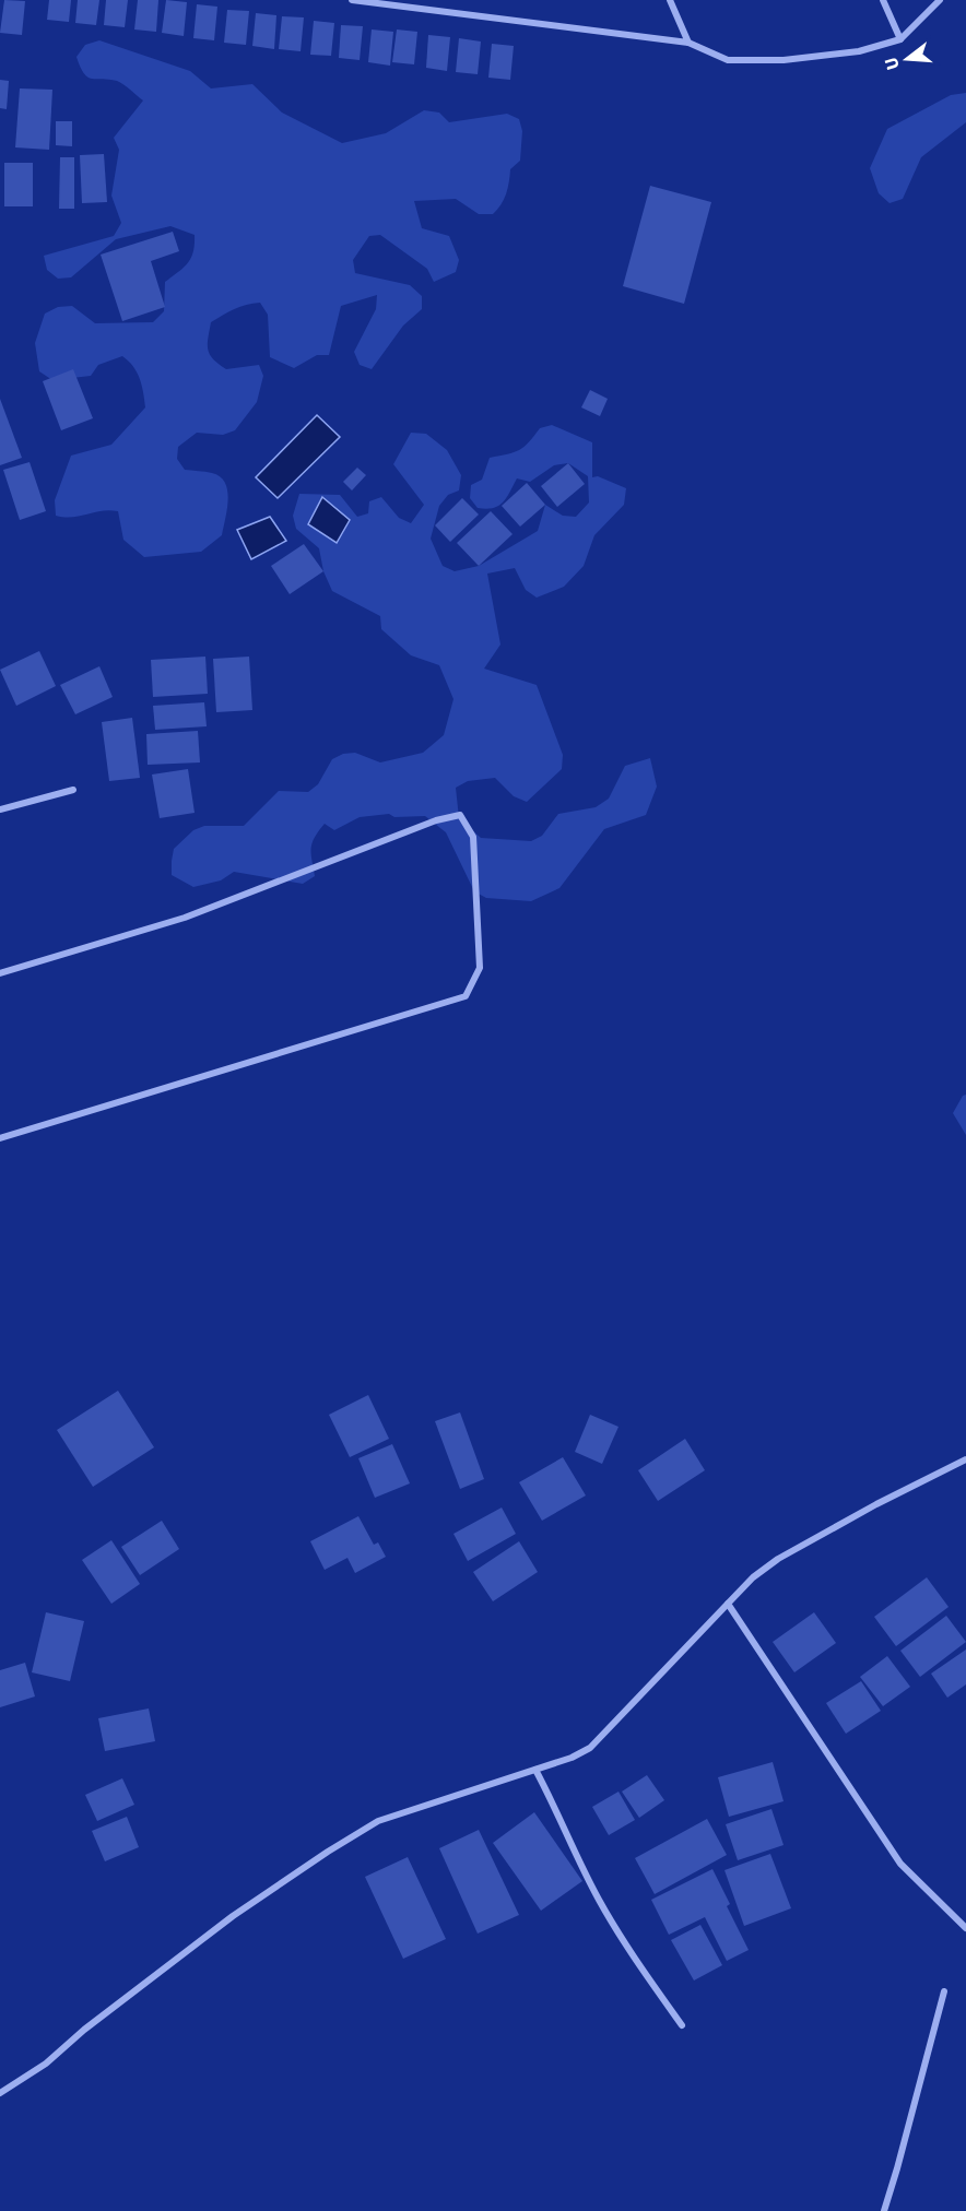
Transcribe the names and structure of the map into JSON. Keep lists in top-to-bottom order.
{
  "north": "left"
}
